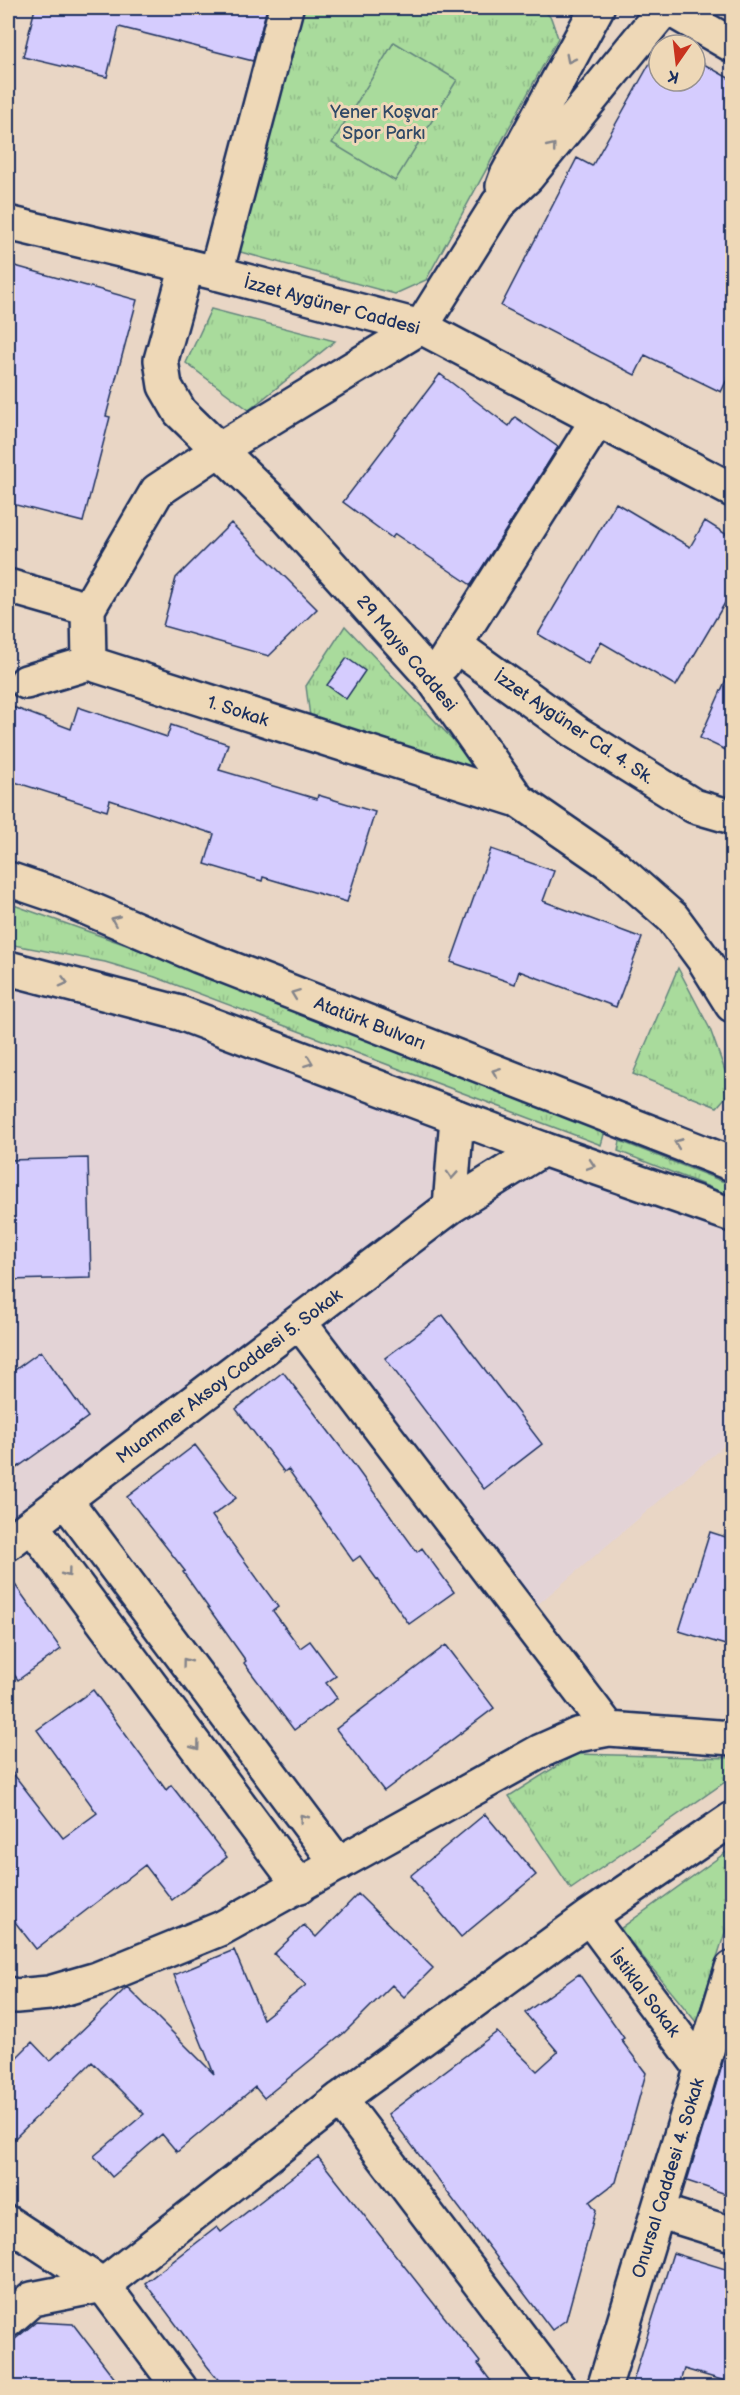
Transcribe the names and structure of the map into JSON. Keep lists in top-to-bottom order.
{
  "streets": {
    "street": [
      "İzzet Aygüner Caddesi",
      "29 Mayıs Caddesi",
      "1. Sokak",
      "İzzet Aygüner Cd. 4. Sk.",
      "Atatürk Bulvarı",
      "Muammer Aksoy Caddesi 5. Sokak",
      "İstiklal Sokak",
      "Onursal Caddesi 4. Sokak"
    ]
  },
  "crossings": [
    ["İzzet Aygüner Caddesi", "29 Mayıs Caddesi"],
    ["29 Mayıs Caddesi", "1. Sokak"],
    ["İstiklal Sokak", "Onursal Caddesi 4. Sokak"]
  ],
  "parks": ["Yener Koşvar Spor Parkı"],
  "north": "bottom"
}
